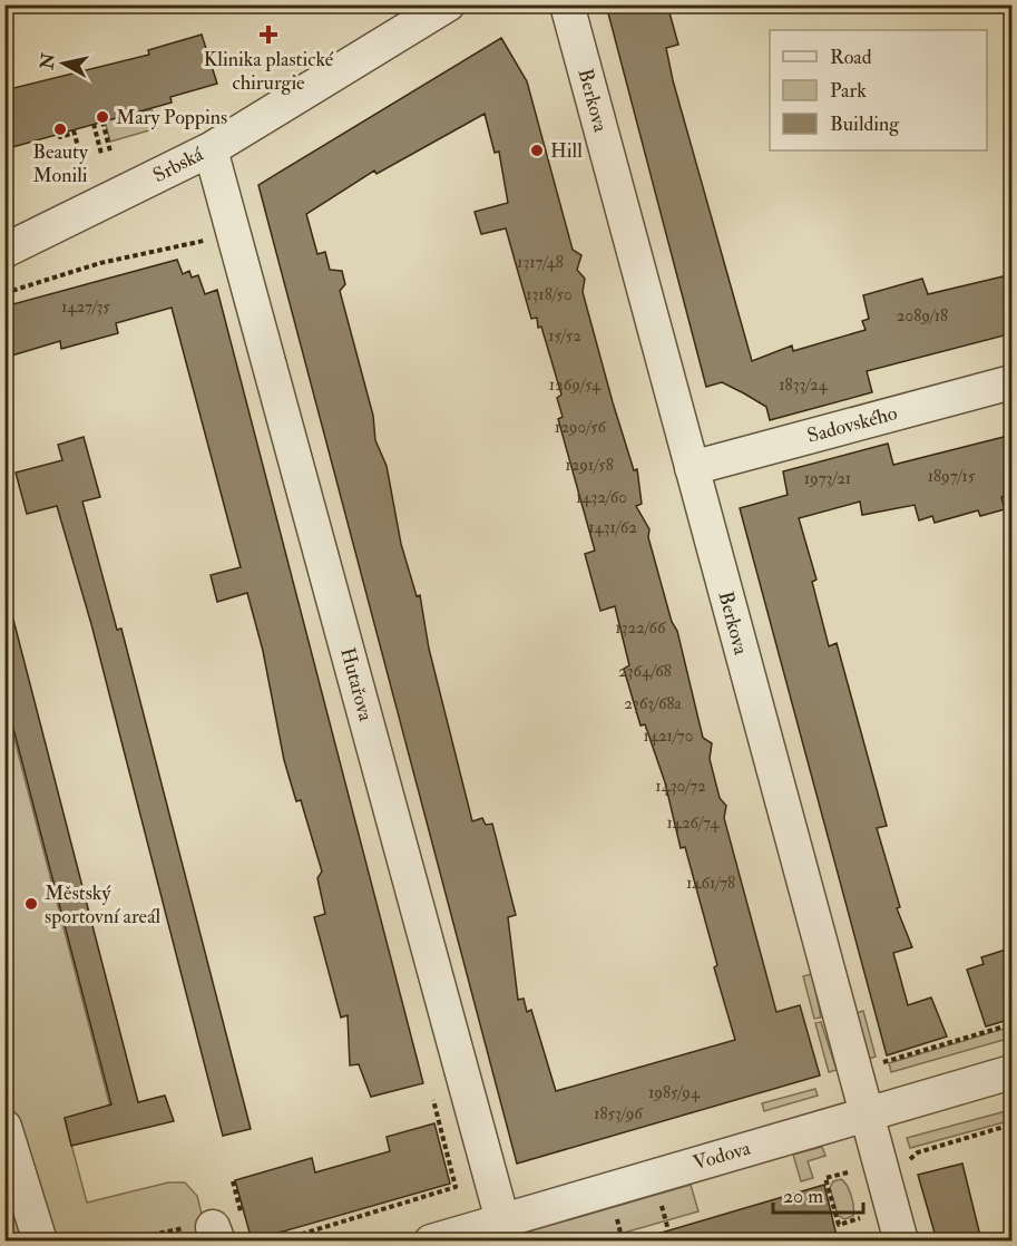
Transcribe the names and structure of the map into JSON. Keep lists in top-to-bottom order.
{
  "streets": {
    "street": [
      "Berkova",
      "Srbská",
      "Sadovského",
      "Hutařova",
      "Vodova"
    ]
  },
  "crossings": [
    ["Berkova", "Sadovského"],
    ["Berkova", "Vodova"],
    ["Srbská", "Hutařova"],
    ["Hutařova", "Vodova"]
  ],
  "places": {
    "health": ["Klinika plastické chirurgie"],
    "other": [
      "Mary Poppins",
      "Beauty Monili",
      "Hill",
      "Městský sportovní areál"
    ]
  },
  "house_numbers": [
    "1317/48",
    "1318/50",
    "1427/35",
    "2089/18",
    "15/52",
    "1269/54",
    "1833/24",
    "1290/56",
    "1291/58",
    "1897/15",
    "1973/21",
    "1432/60",
    "1431/62",
    "1322/66",
    "2364/68",
    "2363/68a",
    "1421/70",
    "1430/72",
    "1426/74",
    "1461/78",
    "1985/94",
    "1853/96"
  ],
  "legend": ["Road", "Park", "Building"],
  "scale_bar": "20 m",
  "north": "left"
}
